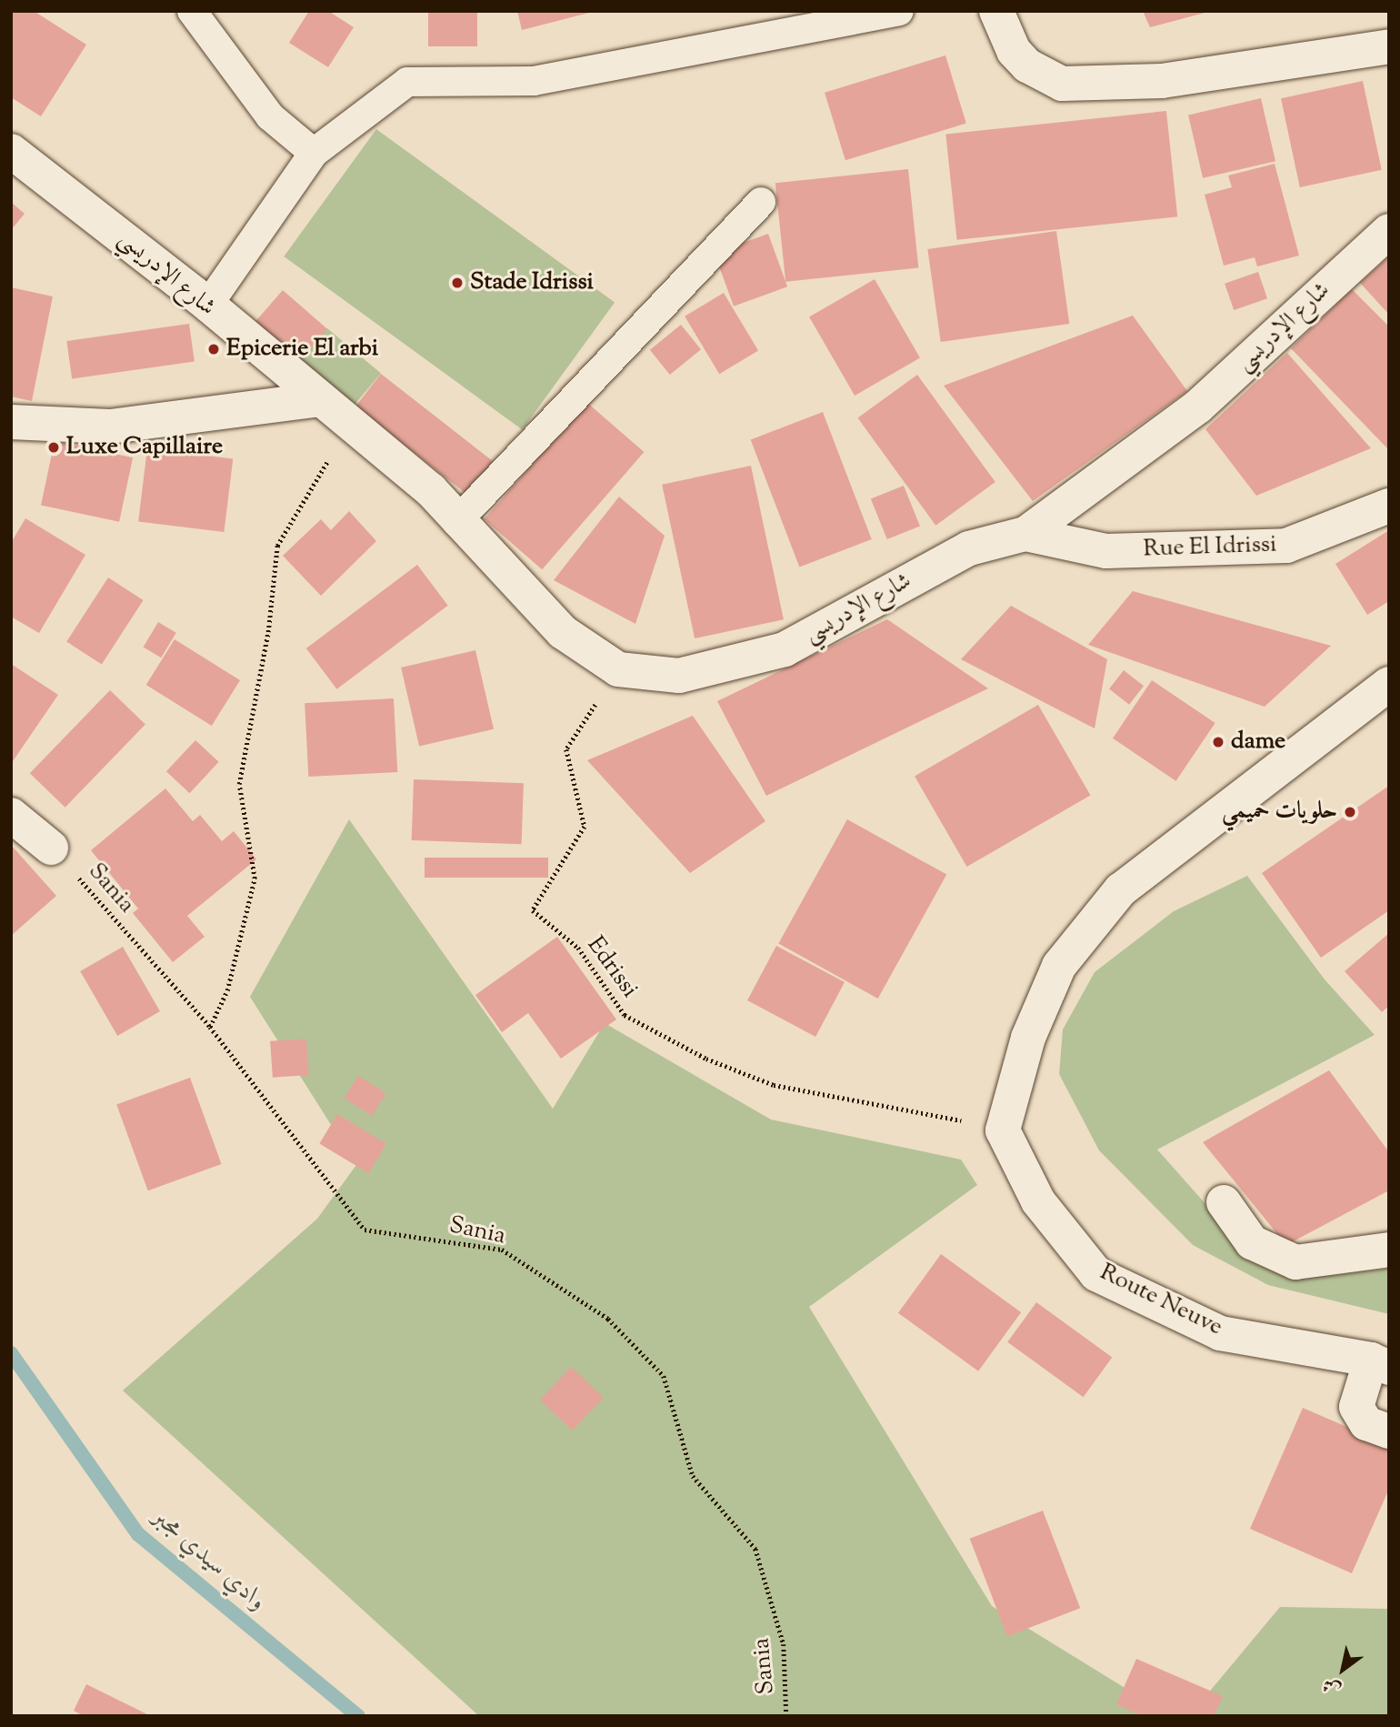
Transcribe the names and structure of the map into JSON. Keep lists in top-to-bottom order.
{
  "streets": {
    "street": ["شارع الإدريسي", "Rue El Idrissi", "Route Neuve"],
    "path": ["Sania", "Edrissi"]
  },
  "crossings": [
    ["شارع الإدريسي", "Rue El Idrissi"],
    ["شارع الإدريسي", "Edrissi"],
    ["Edrissi", "Route Neuve"]
  ],
  "water": ["وادي سيدي مجبر"],
  "places": [
    "Stade Idrissi",
    "Epicerie El arbi",
    "Luxe Capillaire",
    "dame",
    "حلويات حميمي"
  ],
  "north": "bottom left"
}
